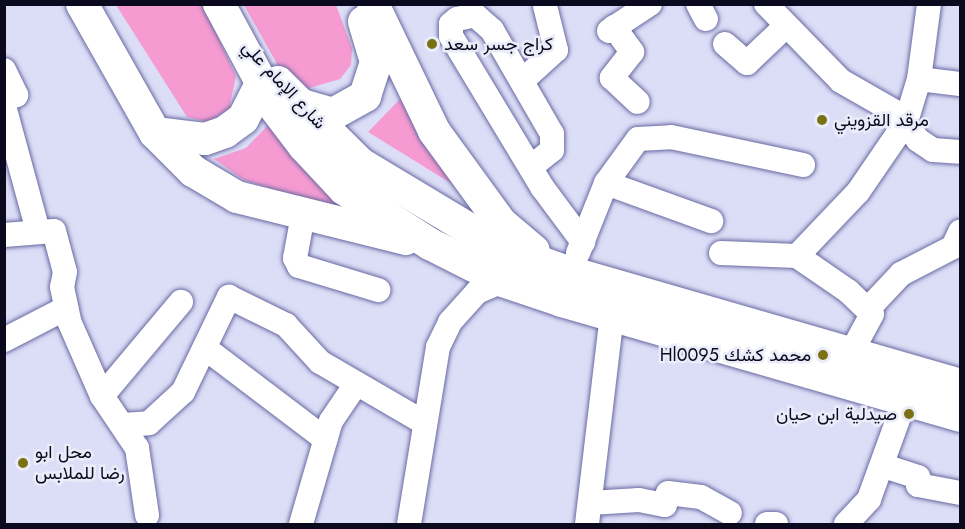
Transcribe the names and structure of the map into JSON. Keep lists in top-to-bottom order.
{
  "streets": {
    "main road": ["شارع الإمام علي"]
  },
  "places": [
    "كراج جسر سعد",
    "مرقد القزويني",
    "Hl0095 محمد كشك",
    "صيدلية ابن حيان",
    "محل ابو رضا للملابس"
  ]
}
